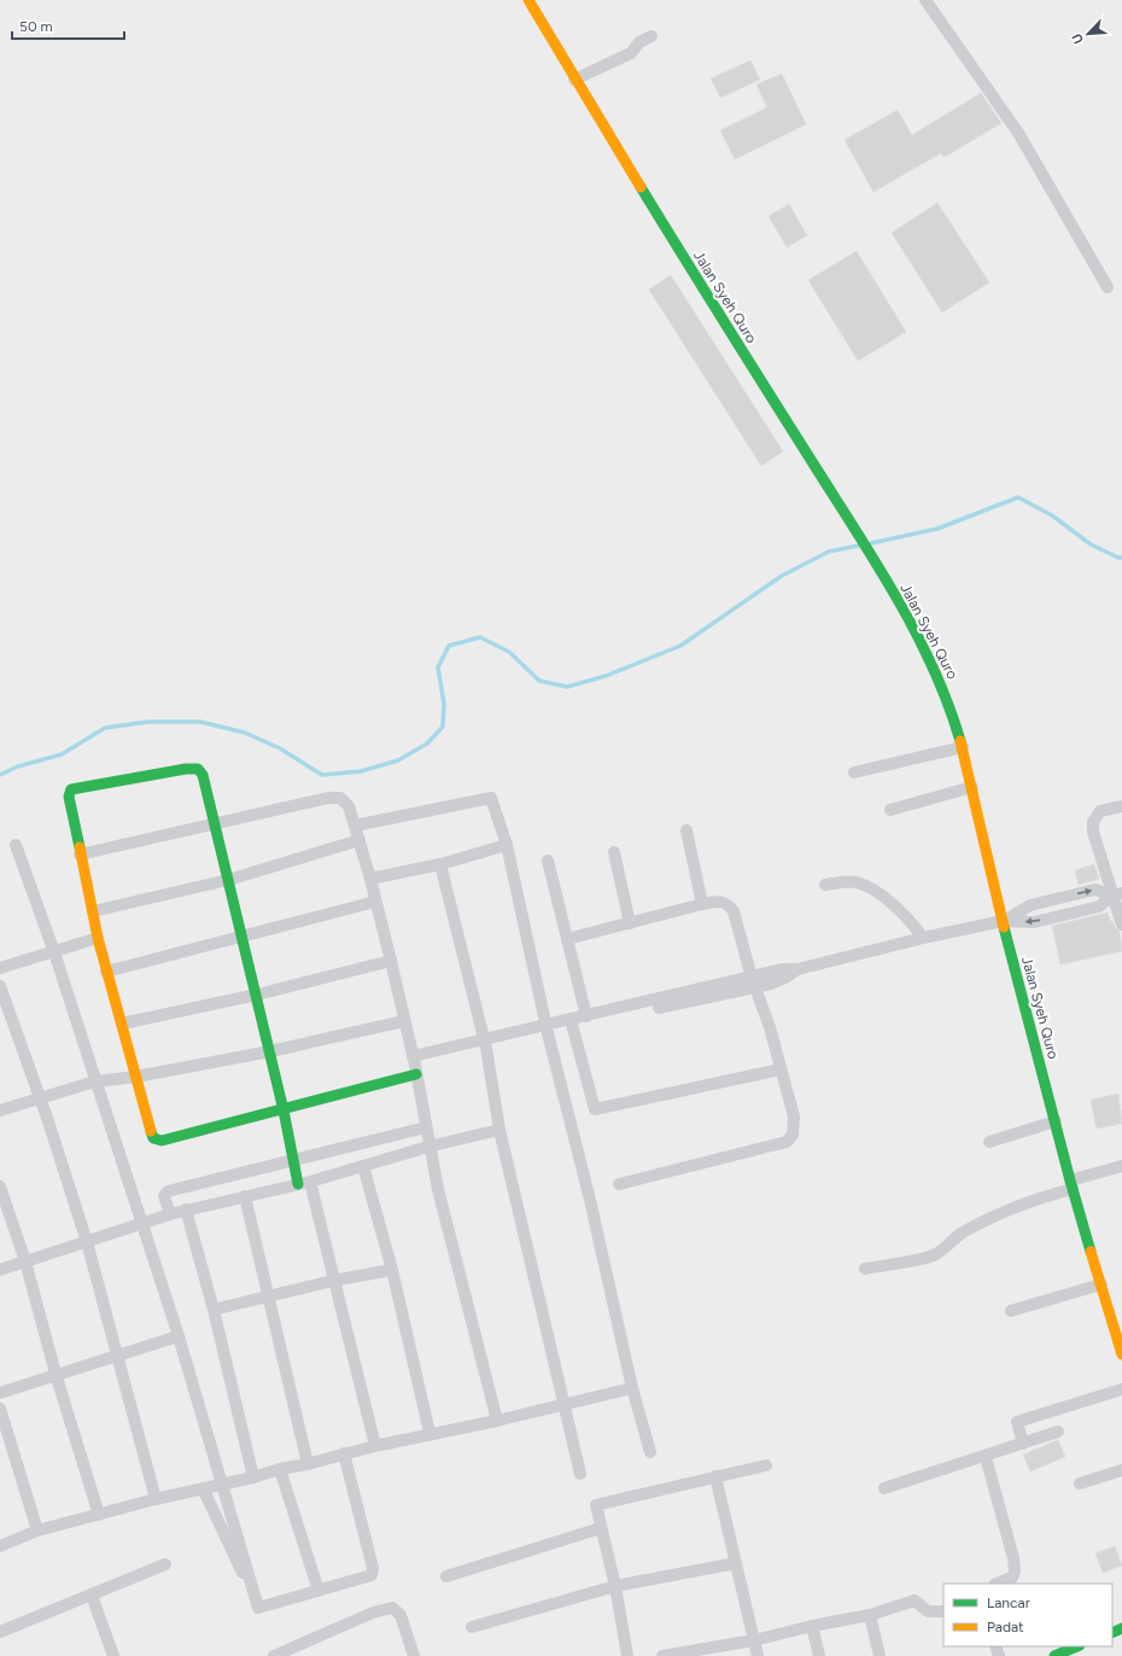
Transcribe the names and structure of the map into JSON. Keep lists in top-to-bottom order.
{
  "streets": {
    "main road": ["Jalan Syeh Quro"]
  },
  "legend": ["Lancar", "Padat"],
  "scale_bar": "50 m",
  "north": "bottom left"
}
